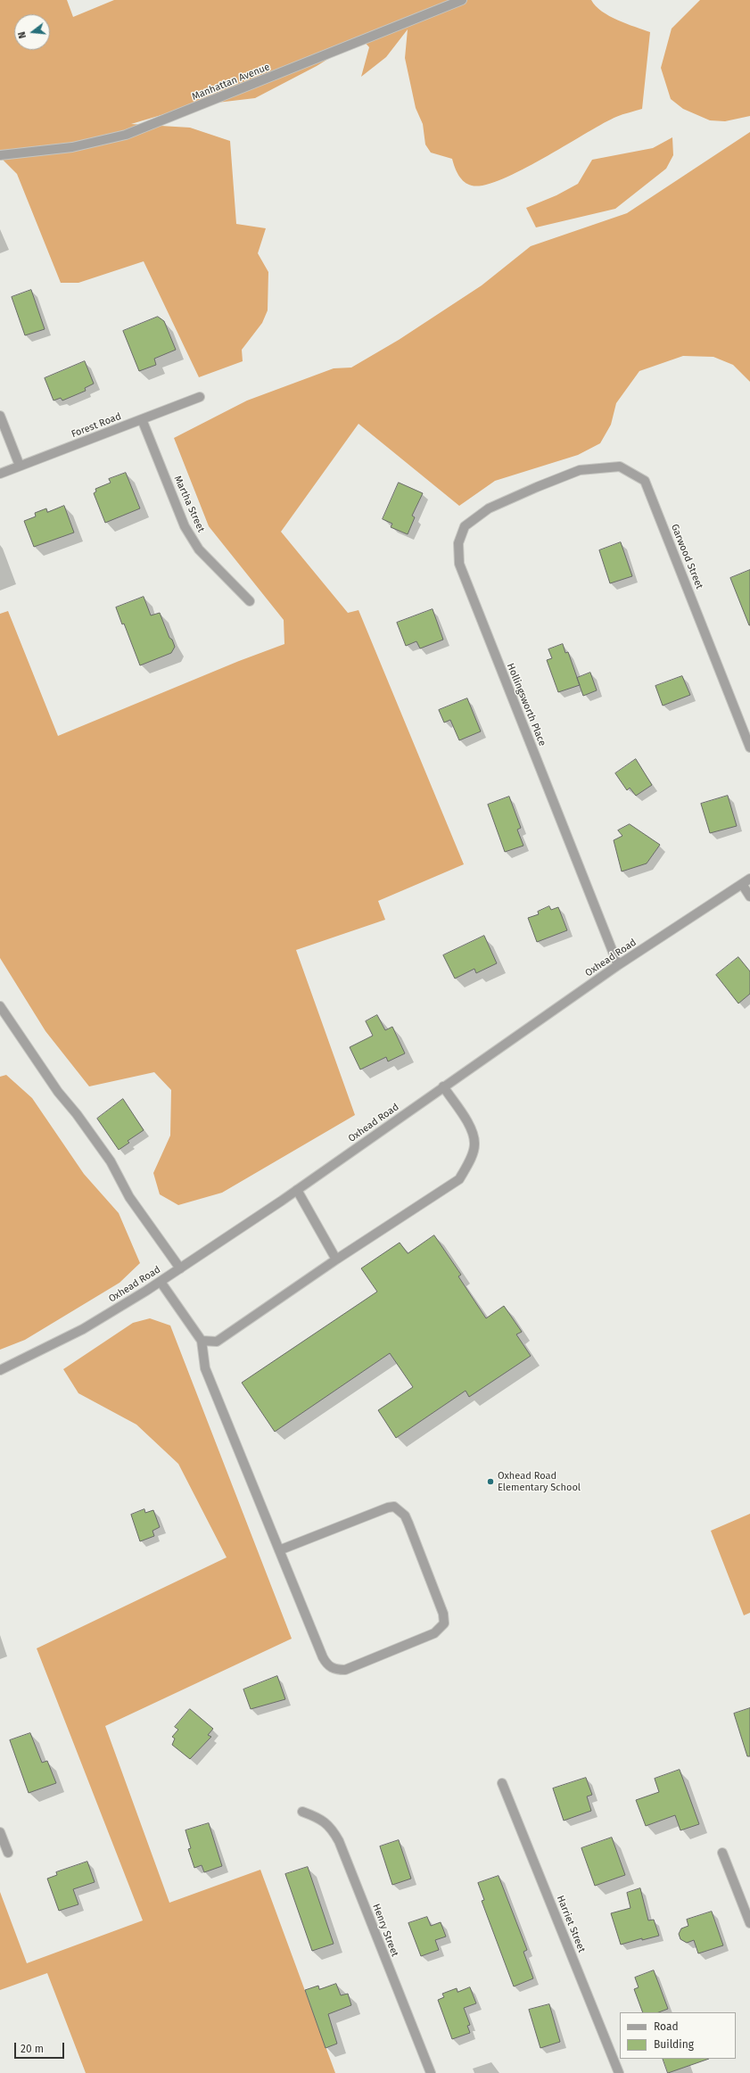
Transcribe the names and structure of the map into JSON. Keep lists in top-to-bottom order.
{
  "streets": {
    "street": [
      "Manhattan Avenue",
      "Forest Road",
      "Martha Street",
      "Garwood Street",
      "Hollingsworth Place",
      "Oxhead Road",
      "Harriet Street",
      "Henry Street"
    ]
  },
  "crossings": [
    ["Forest Road", "Martha Street"],
    ["Garwood Street", "Hollingsworth Place"],
    ["Hollingsworth Place", "Oxhead Road"]
  ],
  "places": ["Oxhead Road Elementary School"],
  "legend": ["Road", "Building"],
  "scale_bar": "20 m",
  "north": "left"
}
